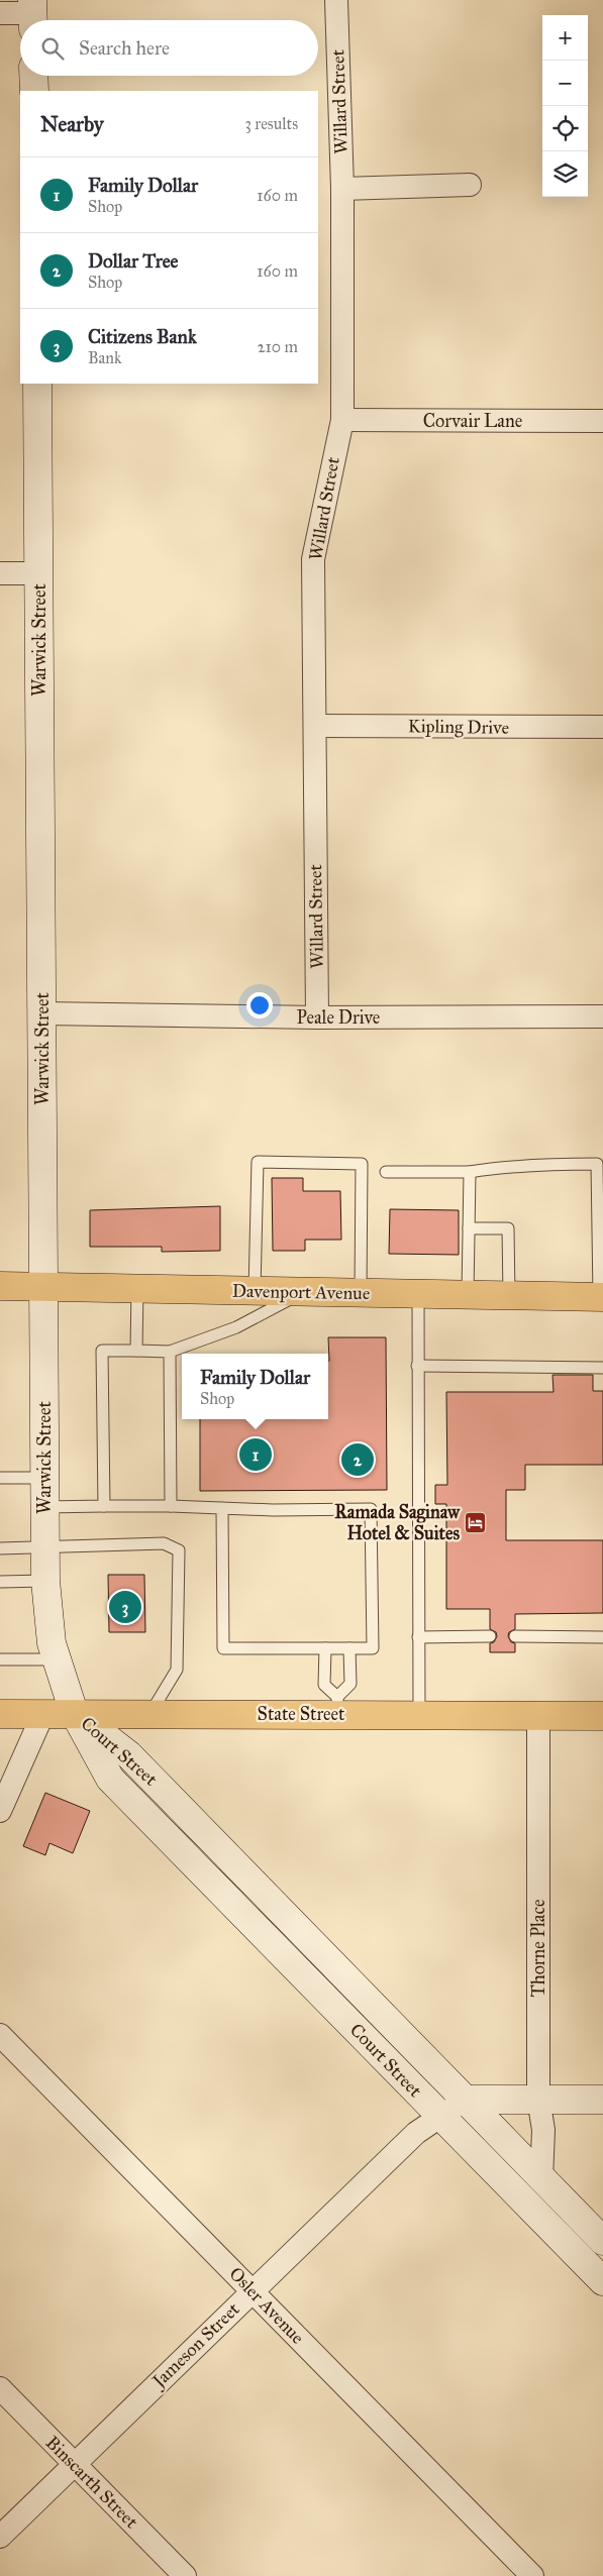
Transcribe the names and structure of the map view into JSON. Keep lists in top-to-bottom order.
{
  "streets": {
    "main road": [
      "Warwick Street",
      "Davenport Avenue",
      "State Street",
      "Court Street"
    ],
    "street": [
      "Willard Street",
      "Corvair Lane",
      "Kipling Drive",
      "Peale Drive",
      "Thorne Place",
      "Osler Avenue",
      "Jameson Street",
      "Binscarth Street"
    ]
  },
  "crossings": [
    ["Willard Street", "Corvair Lane"],
    ["Willard Street", "Kipling Drive"],
    ["Willard Street", "Peale Drive"],
    ["Warwick Street", "Peale Drive"],
    ["Warwick Street", "Davenport Avenue"],
    ["Warwick Street", "State Street"],
    ["Warwick Street", "Court Street"],
    ["State Street", "Court Street"],
    ["State Street", "Thorne Place"],
    ["Court Street", "Thorne Place"],
    ["Court Street", "Jameson Street"],
    ["Osler Avenue", "Jameson Street"],
    ["Jameson Street", "Binscarth Street"]
  ],
  "places": {
    "hotel": ["Ramada Saginaw Hotel & Suites"]
  },
  "page": {
    "map_buttons": ["+", "−"],
    "search": "Search here",
    "heading": ["Nearby", "3 results"],
    "list": [
      {
        "mark": "1",
        "name": "Family Dollar",
        "note": "Shop",
        "value": "160 m"
      },
      {
        "mark": "2",
        "name": "Dollar Tree",
        "note": "Shop",
        "value": "160 m"
      },
      {
        "mark": "3",
        "name": "Citizens Bank",
        "note": "Bank",
        "value": "210 m"
      }
    ],
    "popup": ["Family Dollar", "Shop"],
    "pins": ["1", "2", "3"]
  }
}
